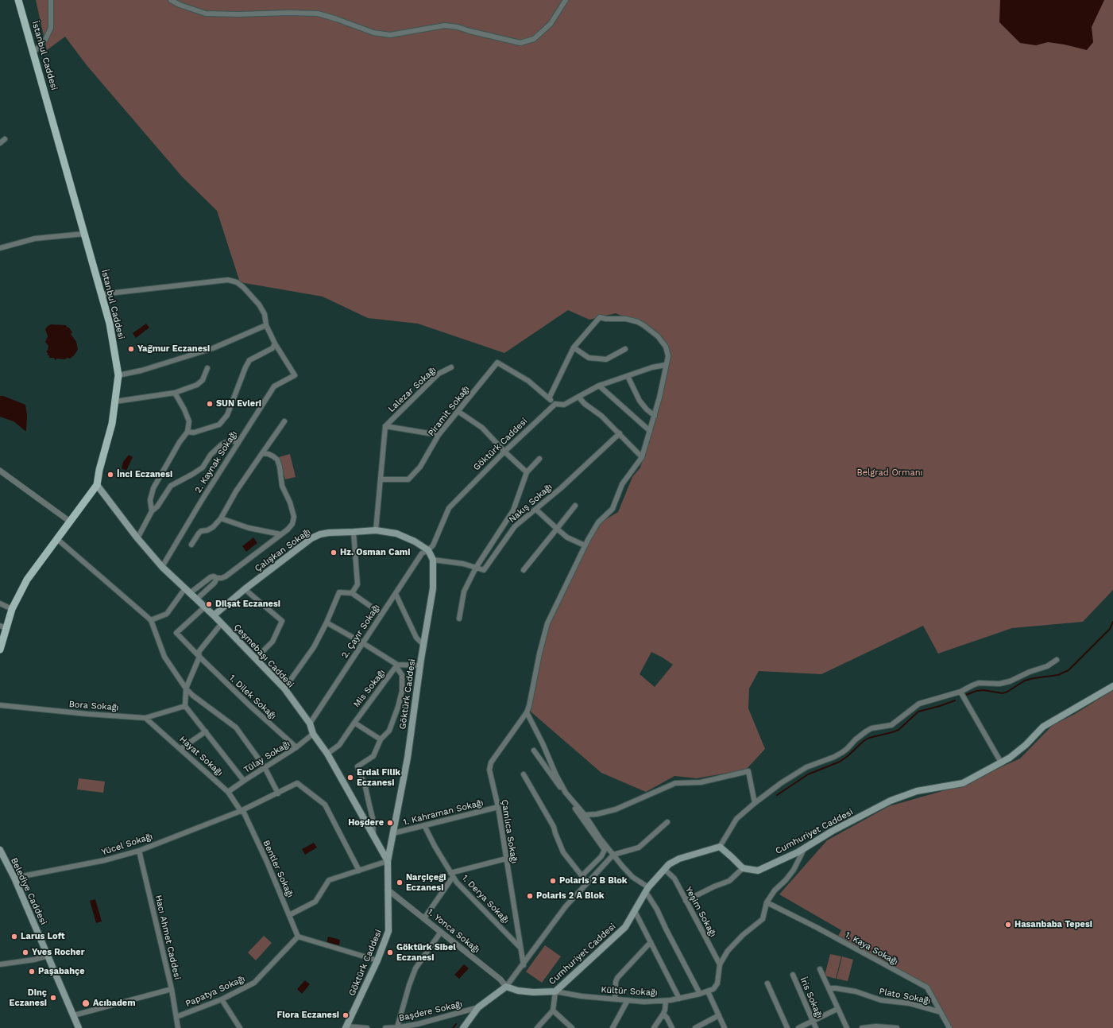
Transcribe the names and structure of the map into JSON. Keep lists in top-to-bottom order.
{
  "streets": {
    "main road": [
      "İstanbul Caddesi",
      "Göktürk Caddesi",
      "Çalışkan Sokağı",
      "Çeşmebaşı Caddesi",
      "Cumhuriyet Caddesi",
      "Belediye Caddesi"
    ],
    "street": [
      "Lalezar Sokağı",
      "Piramit Sokağı",
      "2. Kaynak Sokağı",
      "Nakış Sokağı",
      "2. Çayır Sokağı",
      "Mis Sokağı",
      "1. Dilek Sokağı",
      "Bora Sokağı",
      "Hayat Sokağı",
      "Tülay Sokağı",
      "1. Kahraman Sokağı",
      "Çamlıca Sokağı",
      "Yücel Sokağı",
      "Bentler Sokağı",
      "1. Derya Sokağı",
      "Yeşim Sokağı",
      "1. Yonca Sokağı",
      "Hacı Ahmet Caddesi",
      "1. Kaya Sokağı",
      "Papatya Sokağı",
      "Kültür Sokağı",
      "Plato Sokağı",
      "İris Sokağı",
      "Başdere Sokağı"
    ]
  },
  "crossings": [
    ["İstanbul Caddesi", "Çeşmebaşı Caddesi"],
    ["Göktürk Caddesi", "Çalışkan Sokağı"],
    ["Göktürk Caddesi", "2. Çayır Sokağı"],
    ["Göktürk Caddesi", "Çeşmebaşı Caddesi"],
    ["Göktürk Caddesi", "1. Kahraman Sokağı"],
    ["Göktürk Caddesi", "1. Yonca Sokağı"],
    ["2. Kaynak Sokağı", "Çeşmebaşı Caddesi"],
    ["Çalışkan Sokağı", "2. Çayır Sokağı"],
    ["Çalışkan Sokağı", "Çeşmebaşı Caddesi"],
    ["2. Çayır Sokağı", "Çeşmebaşı Caddesi"],
    ["Çeşmebaşı Caddesi", "Mis Sokağı"],
    ["Çeşmebaşı Caddesi", "1. Dilek Sokağı"],
    ["Çeşmebaşı Caddesi", "Tülay Sokağı"],
    ["1. Dilek Sokağı", "Tülay Sokağı"],
    ["Bora Sokağı", "Hayat Sokağı"],
    ["Hayat Sokağı", "Tülay Sokağı"],
    ["Hayat Sokağı", "Yücel Sokağı"],
    ["Hayat Sokağı", "Bentler Sokağı"],
    ["1. Kahraman Sokağı", "Çamlıca Sokağı"],
    ["1. Kahraman Sokağı", "1. Derya Sokağı"],
    ["Çamlıca Sokağı", "1. Derya Sokağı"],
    ["Cumhuriyet Caddesi", "Yeşim Sokağı"],
    ["Cumhuriyet Caddesi", "1. Yonca Sokağı"],
    ["Cumhuriyet Caddesi", "Kültür Sokağı"],
    ["Yücel Sokağı", "Bentler Sokağı"],
    ["Yücel Sokağı", "Belediye Caddesi"],
    ["Yücel Sokağı", "Hacı Ahmet Caddesi"],
    ["Bentler Sokağı", "Papatya Sokağı"],
    ["Yeşim Sokağı", "Kültür Sokağı"],
    ["Hacı Ahmet Caddesi", "Papatya Sokağı"],
    ["1. Kaya Sokağı", "Plato Sokağı"]
  ],
  "parks": ["Belgrad Ormanı"],
  "places": [
    "Yağmur Eczanesi",
    "SUN Evleri",
    "İnci Eczanesi",
    "Hz. Osman Cami",
    "Dilşat Eczanesi",
    "Erdal Filik Eczanesi",
    "Hoşdere",
    "Polaris 2 B Blok",
    "Narçiçeği Eczanesi",
    "Polaris 2 A Blok",
    "Hasanbaba Tepesi",
    "Larus Loft",
    "Yves Rocher",
    "Göktürk Sibel Eczanesi",
    "Paşabahçe",
    "Dinç Eczanesi",
    "Acıbadem",
    "Flora Eczanesi"
  ]
}
